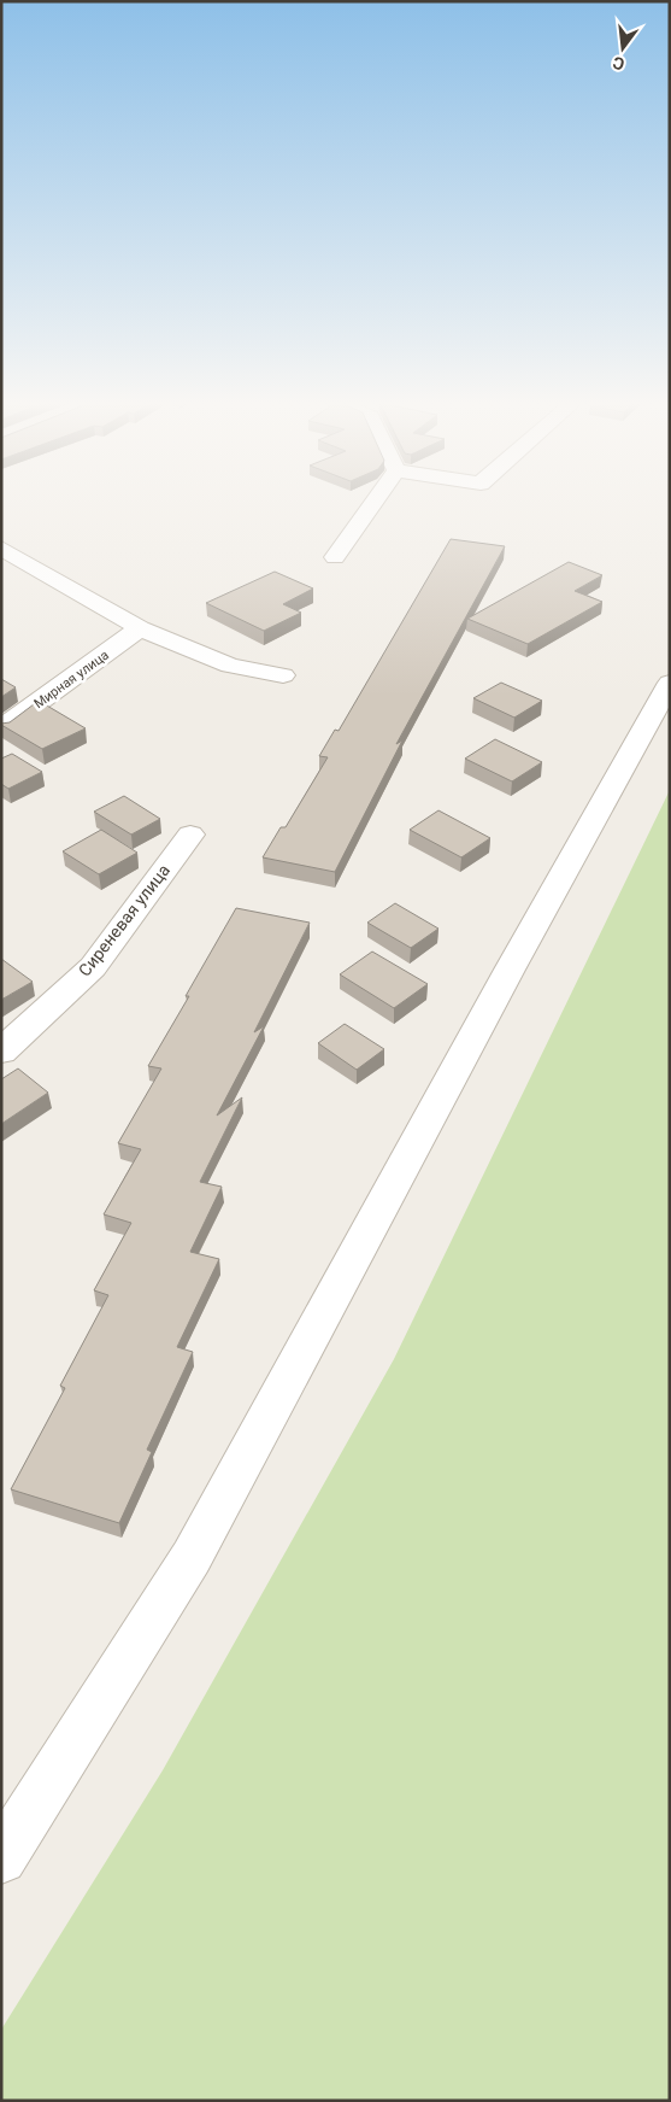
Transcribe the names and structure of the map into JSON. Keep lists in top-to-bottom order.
{
  "streets": {
    "street": ["Мирная улица", "Сиреневая улица"]
  },
  "north": "bottom"
}
